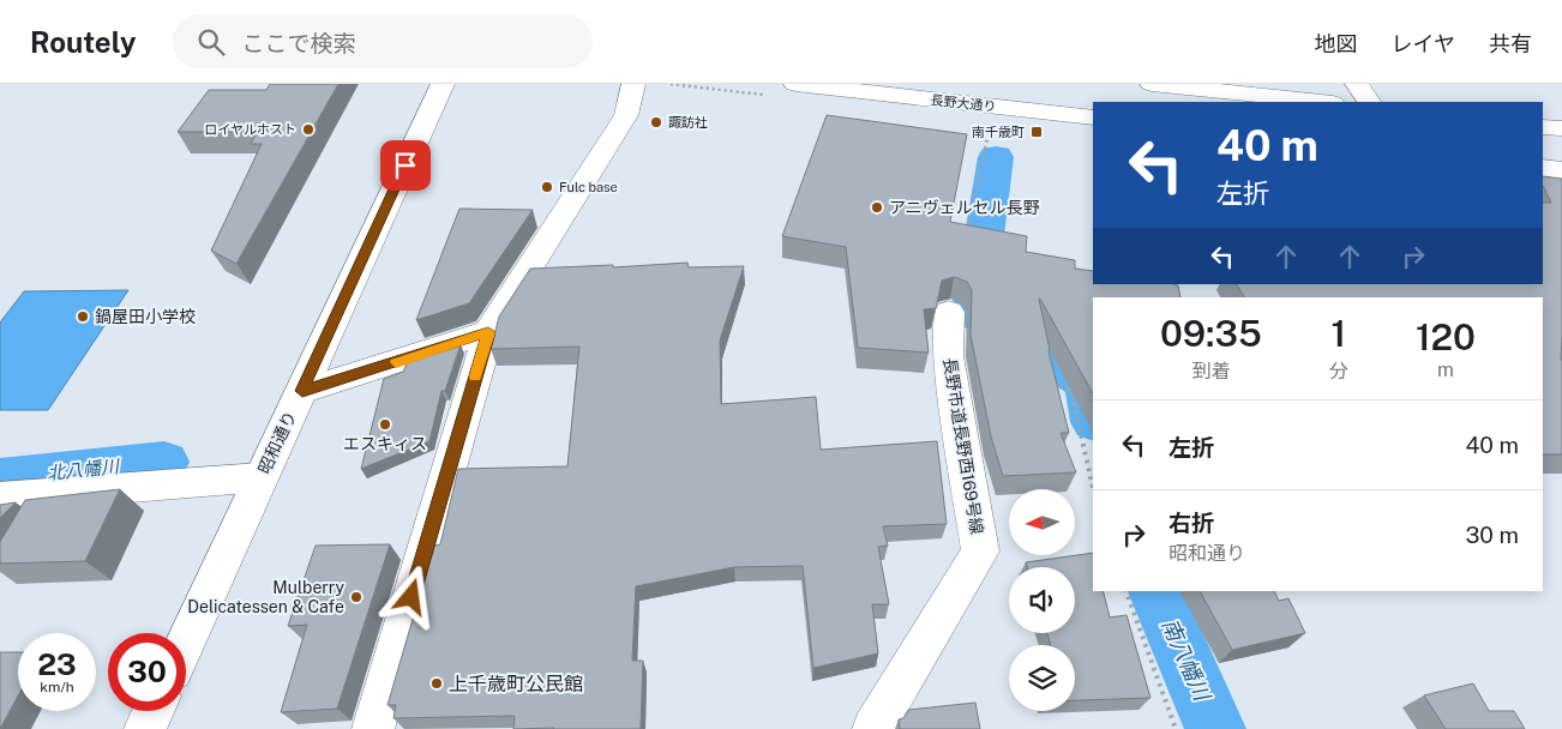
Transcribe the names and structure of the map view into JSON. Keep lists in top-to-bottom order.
{
  "streets": {
    "main road": ["長野大通り", "昭和通り", "長野市道長野西169号線"]
  },
  "water": ["北八幡川", "南八幡川"],
  "places": {
    "other": [
      "諏訪社",
      "ロイヤルホスト",
      "Fulc base",
      "アニヴェルセル長野",
      "鍋屋田小学校",
      "エスキィス",
      "Mulberry Delicatessen & Cafe",
      "上千歳町公民館"
    ],
    "transit": ["南千歳町"]
  },
  "north": "left",
  "page": {
    "header": "Routely",
    "search": "ここで検索",
    "nav": ["地図", "レイヤ", "共有"],
    "turn": ["40 m", "左折"],
    "eta": [
      "09:35",
      "到着",
      "1",
      "分",
      "120",
      "m"
    ],
    "list": [
      {
        "name": "左折",
        "value": "40 m"
      },
      {
        "name": "右折",
        "note": "昭和通り",
        "value": "30 m"
      }
    ],
    "speed": "23 km/h",
    "limit": "30"
  }
}
